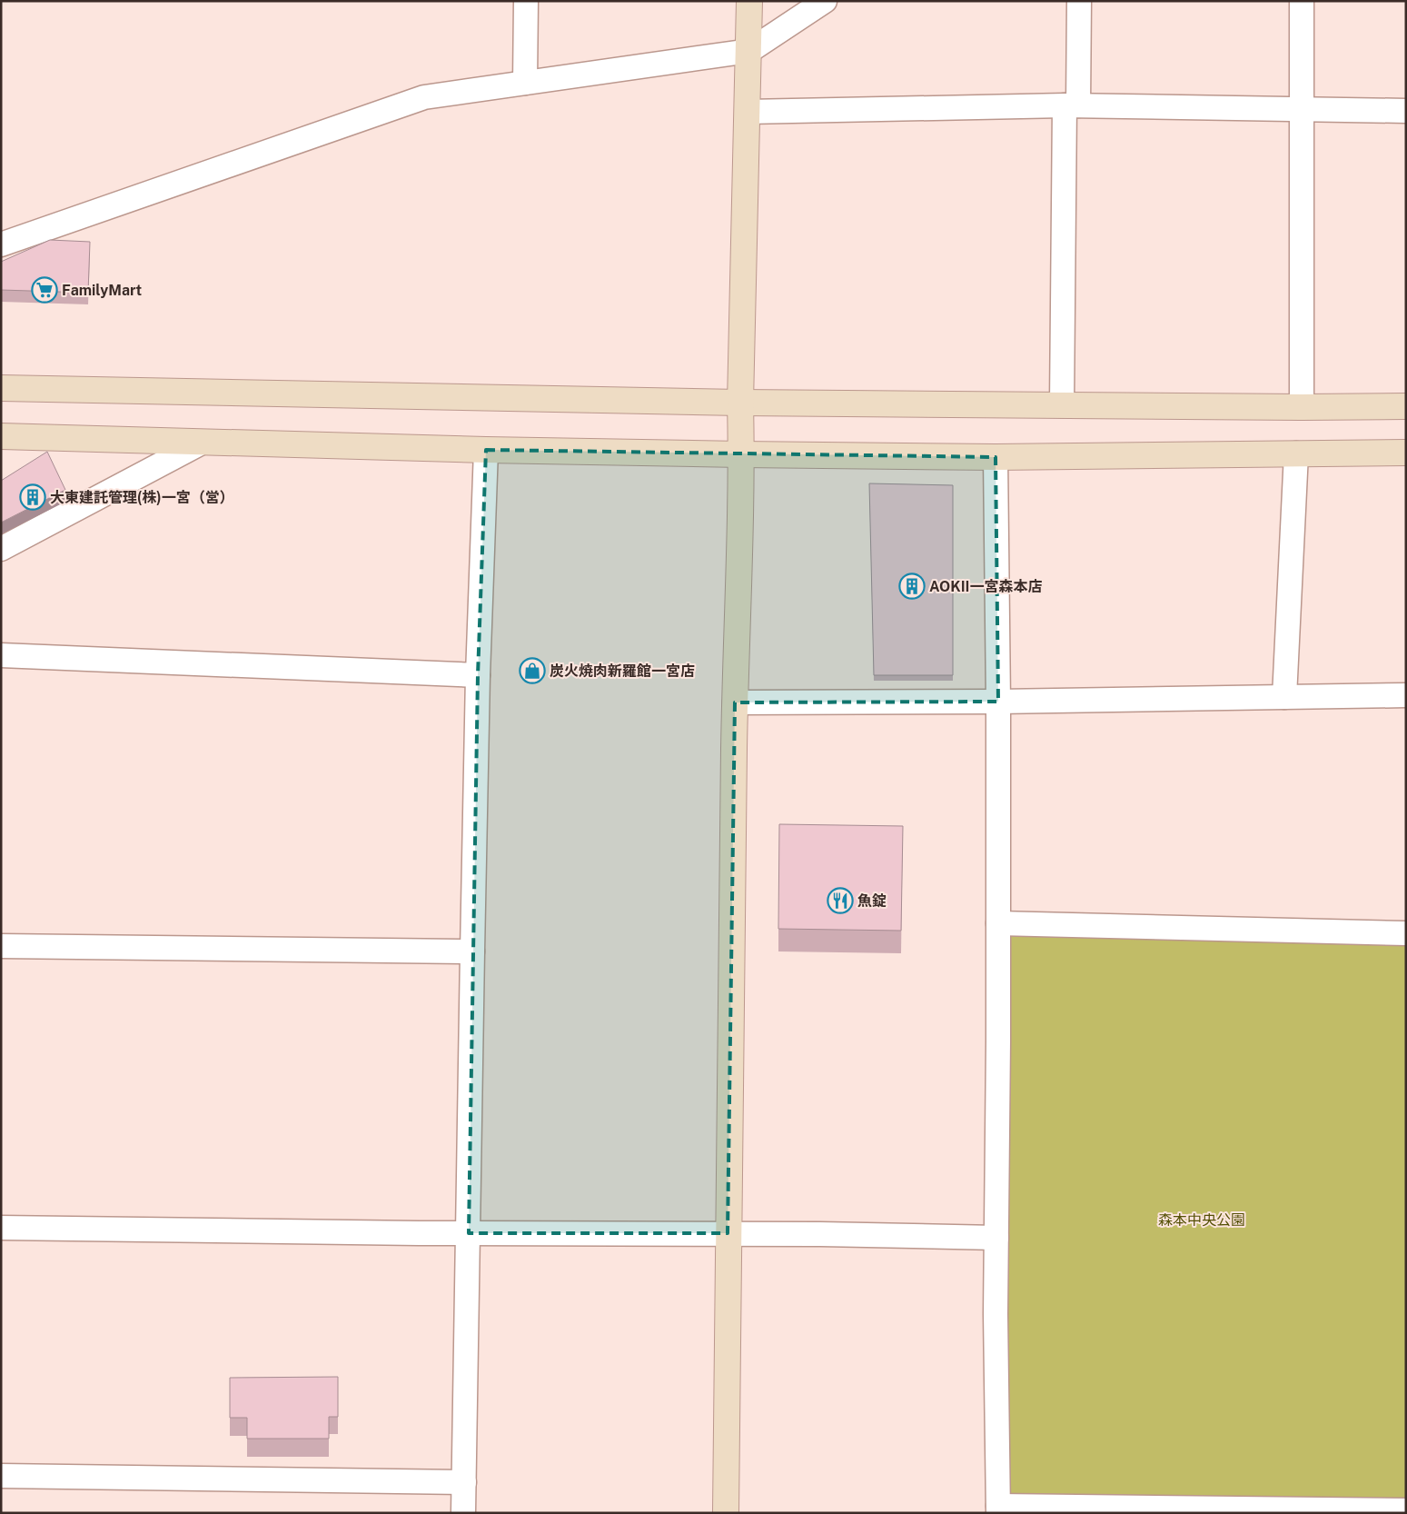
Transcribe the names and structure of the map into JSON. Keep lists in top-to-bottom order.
{
  "parks": ["森本中央公園"],
  "places": {
    "supermarket": ["FamilyMart"],
    "building": ["大東建託管理(株)一宮（営）", "AOKII一宮森本店"],
    "shop": ["炭火焼肉新羅館一宮店"],
    "restaurant": ["魚錠"]
  }
}
